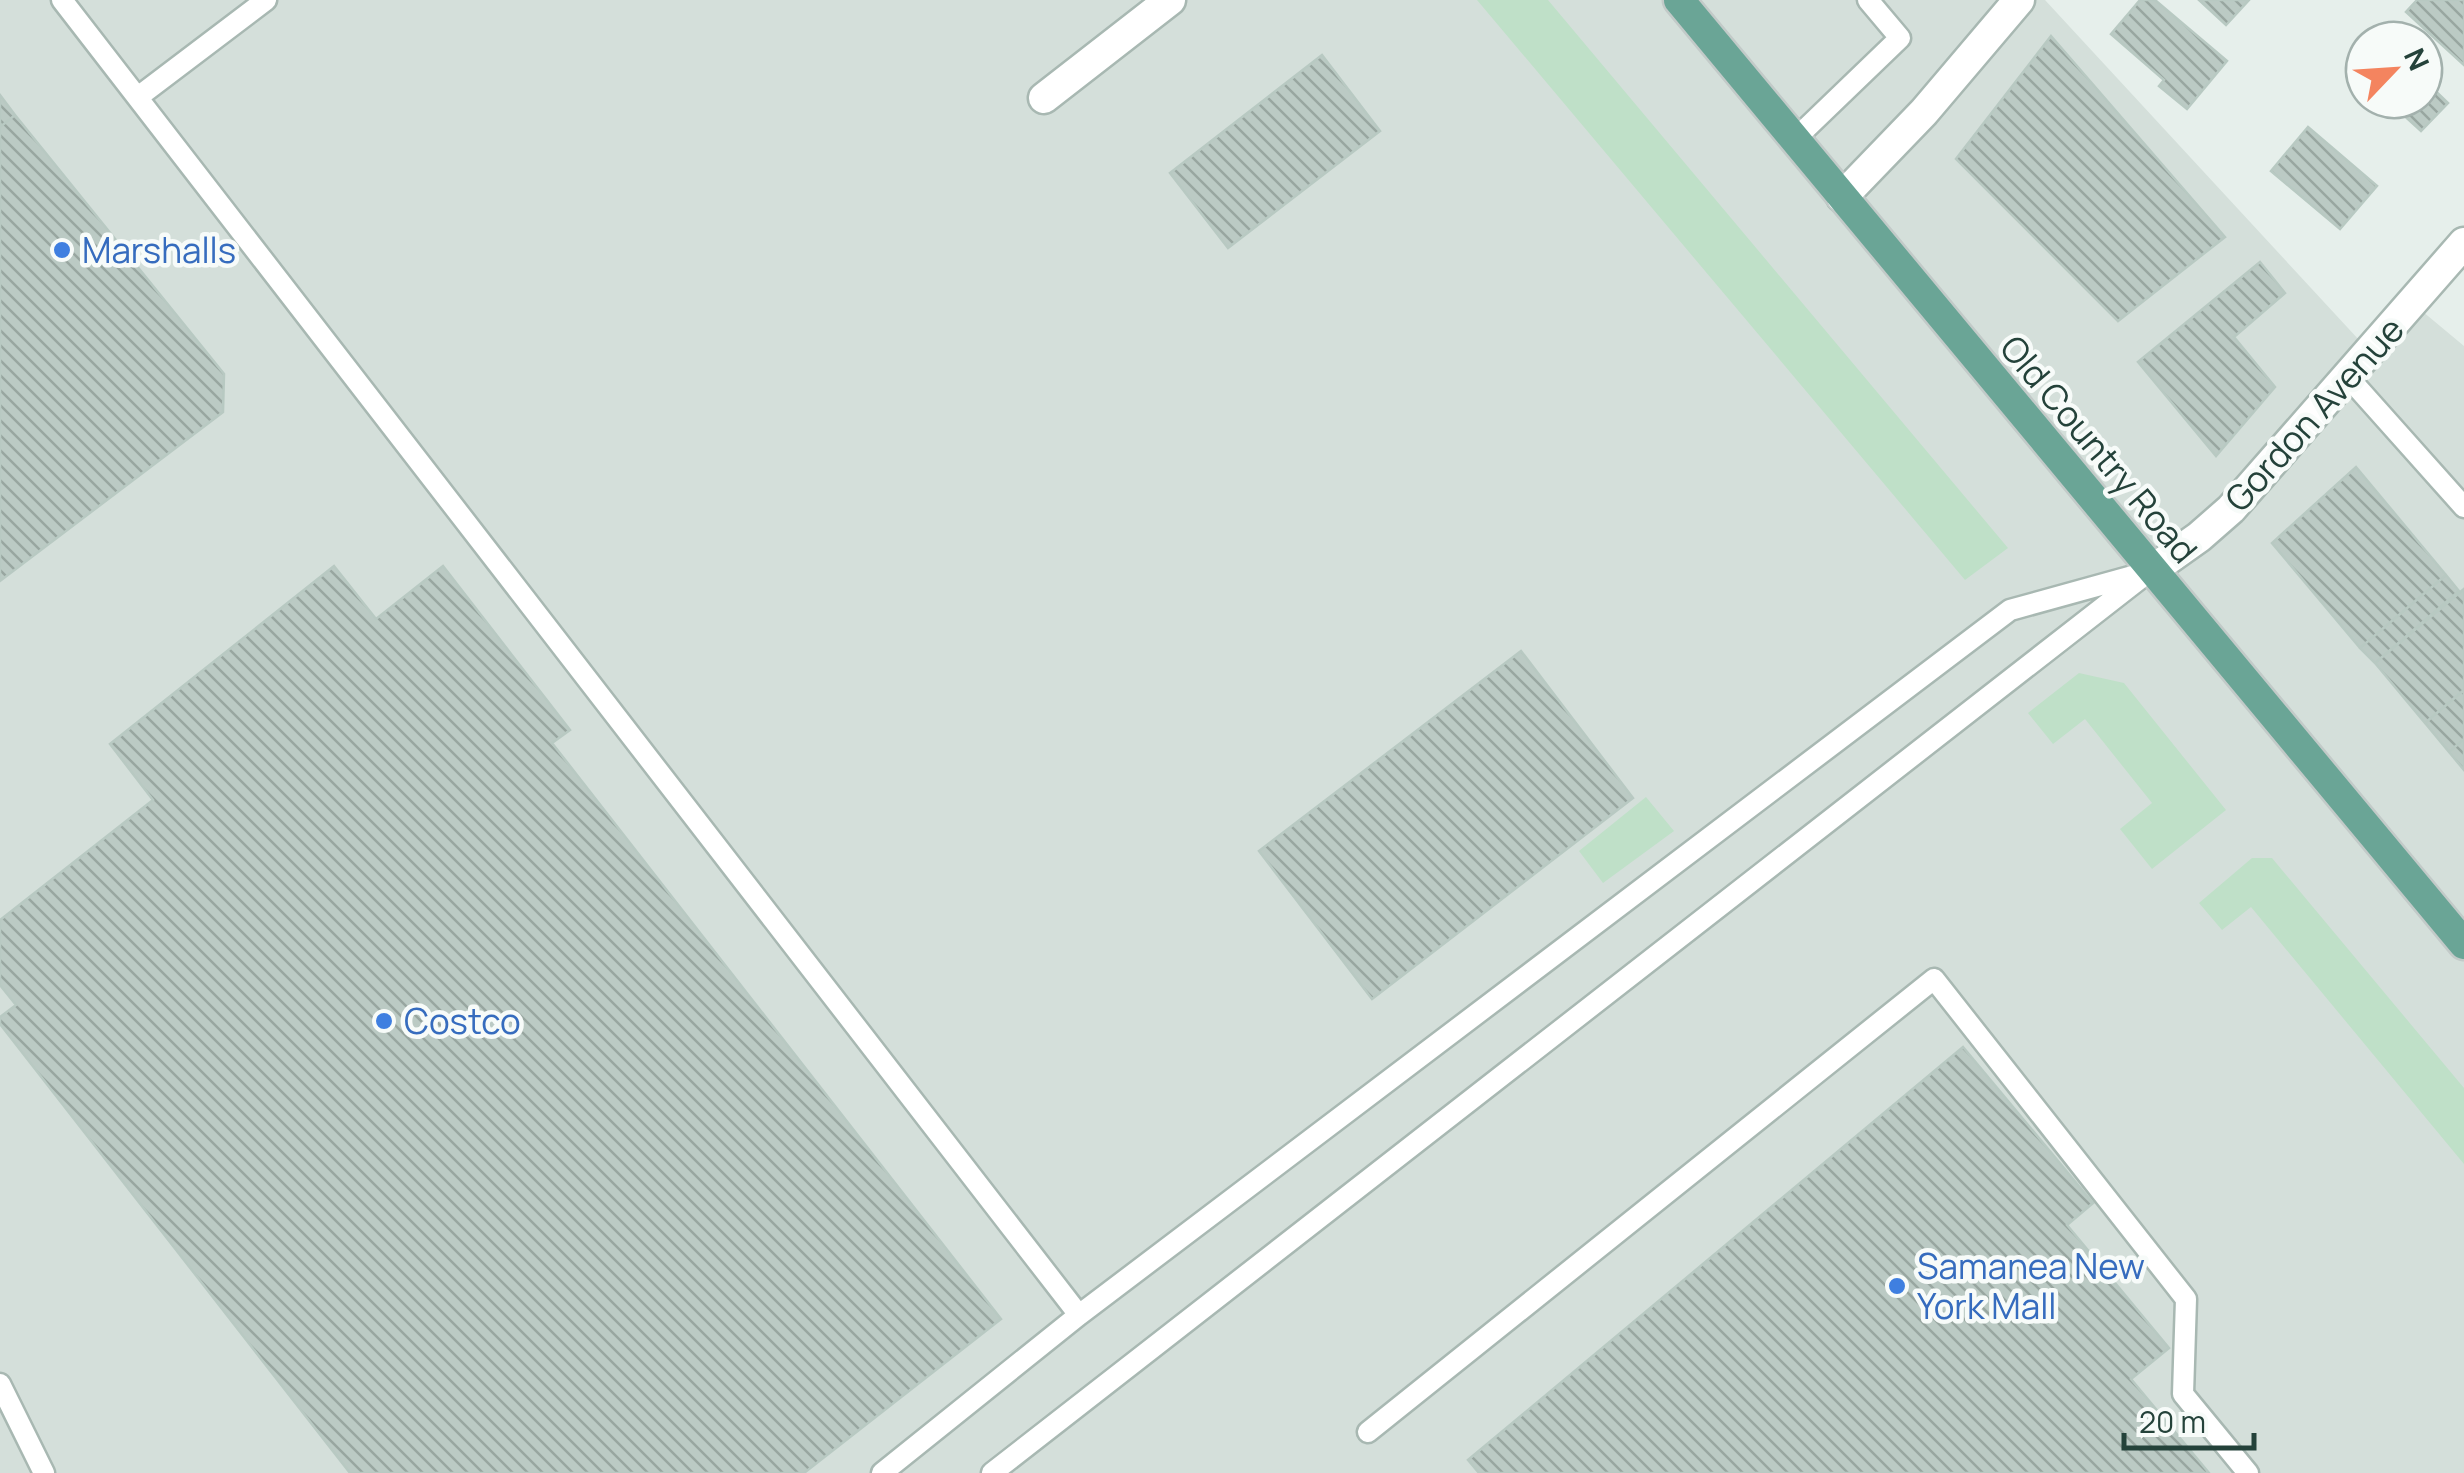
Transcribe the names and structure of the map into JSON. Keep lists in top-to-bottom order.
{
  "streets": {
    "main road": ["Old Country Road"],
    "street": ["Gordon Avenue"]
  },
  "crossings": [
    ["Gordon Avenue", "Old Country Road"]
  ],
  "places": ["Marshalls", "Costco", "Samanea New York Mall"],
  "scale_bar": "20 m",
  "north": "top right"
}
